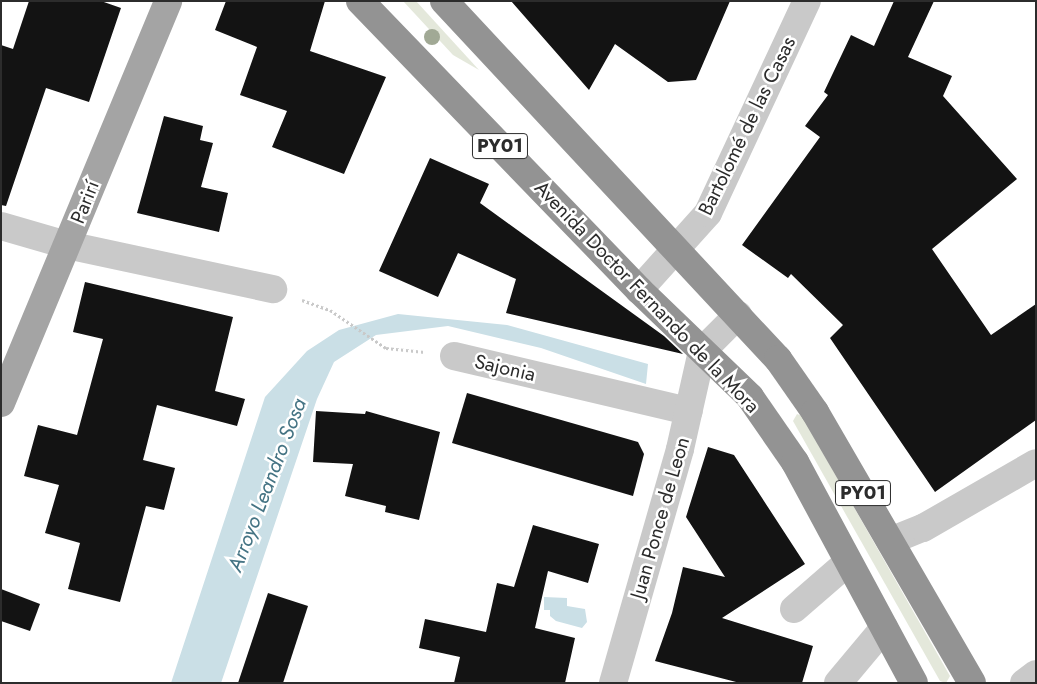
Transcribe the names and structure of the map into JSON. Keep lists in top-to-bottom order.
{
  "streets": {
    "highway": ["PY01", "Avenida Doctor Fernando de la Mora"],
    "main road": ["Parirí"],
    "street": ["Bartolomé de las Casas", "Sajonia", "Juan Ponce de Leon"]
  },
  "crossings": [
    ["Bartolomé de las Casas", "PY01"],
    ["Bartolomé de las Casas", "Avenida Doctor Fernando de la Mora"],
    ["Avenida Doctor Fernando de la Mora", "Juan Ponce de Leon"],
    ["Sajonia", "Juan Ponce de Leon"]
  ],
  "water": ["Arroyo Leandro Sosa"]
}
